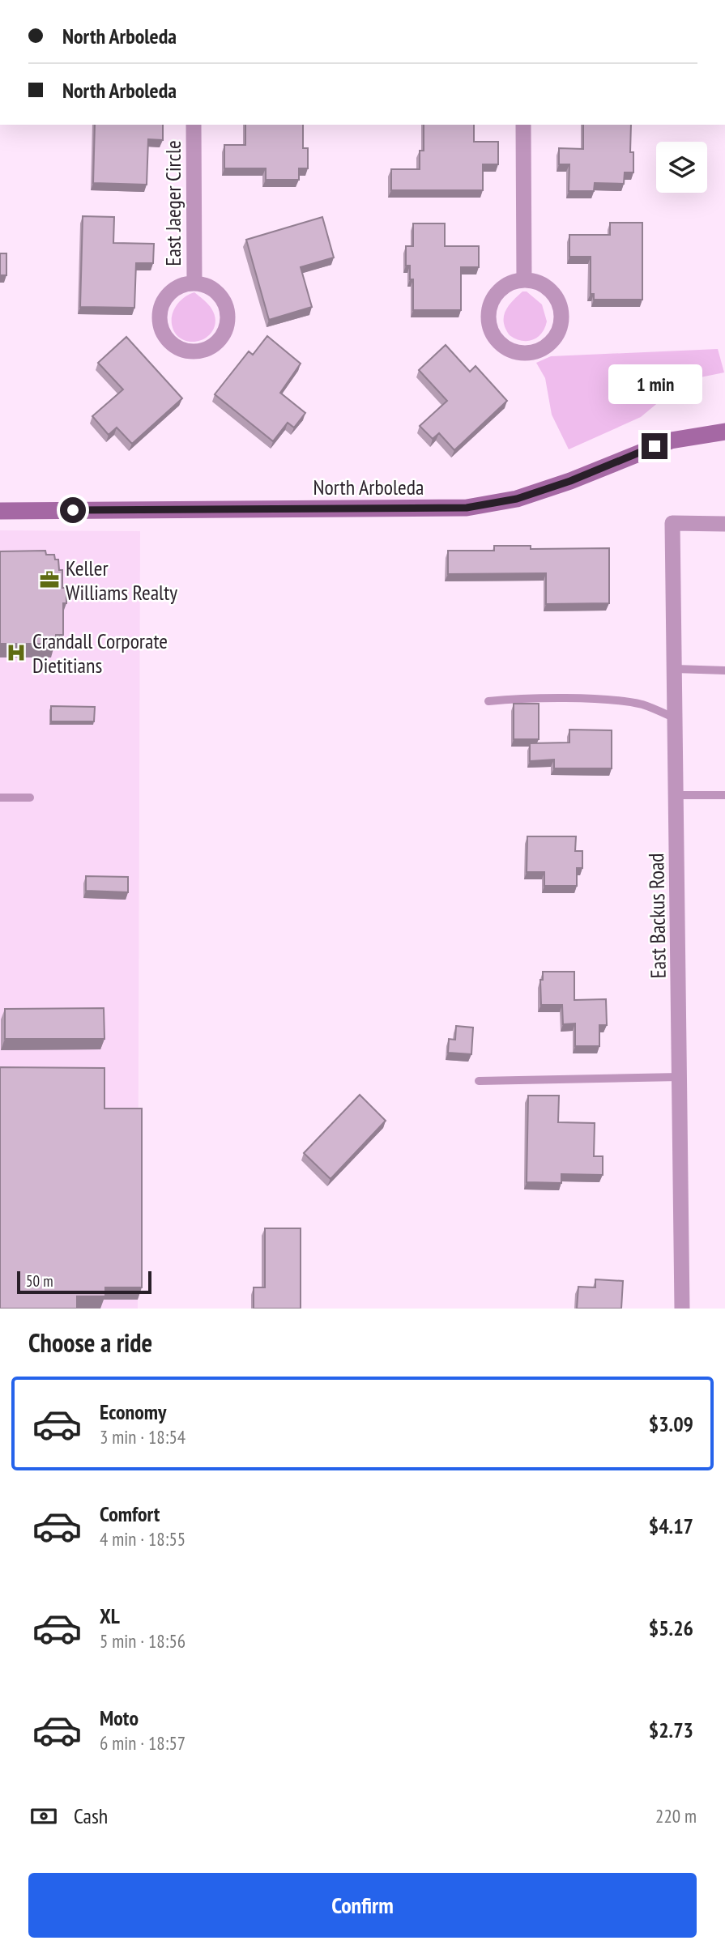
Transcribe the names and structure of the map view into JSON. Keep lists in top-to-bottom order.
{
  "streets": {
    "street": ["East Jaeger Circle", "North Arboleda", "East Backus Road"]
  },
  "places": {
    "office": ["Keller Williams Realty"],
    "hospital": ["Crandall Corporate Dietitians"]
  },
  "scale_bar": "50 m",
  "page": {
    "banner": ["North Arboleda", "North Arboleda"],
    "bubble": "1 min",
    "scale": "50 m",
    "heading": "Choose a ride",
    "list": [
      {
        "name": "Economy",
        "note": "3 min · 18:54",
        "value": "$3.09"
      },
      {
        "name": "Comfort",
        "note": "4 min · 18:55",
        "value": "$4.17"
      },
      {
        "name": "XL",
        "note": "5 min · 18:56",
        "value": "$5.26"
      },
      {
        "name": "Moto",
        "note": "6 min · 18:57",
        "value": "$2.73"
      }
    ],
    "pay": ["Cash", "220 m"],
    "buttons": "Confirm"
  }
}
